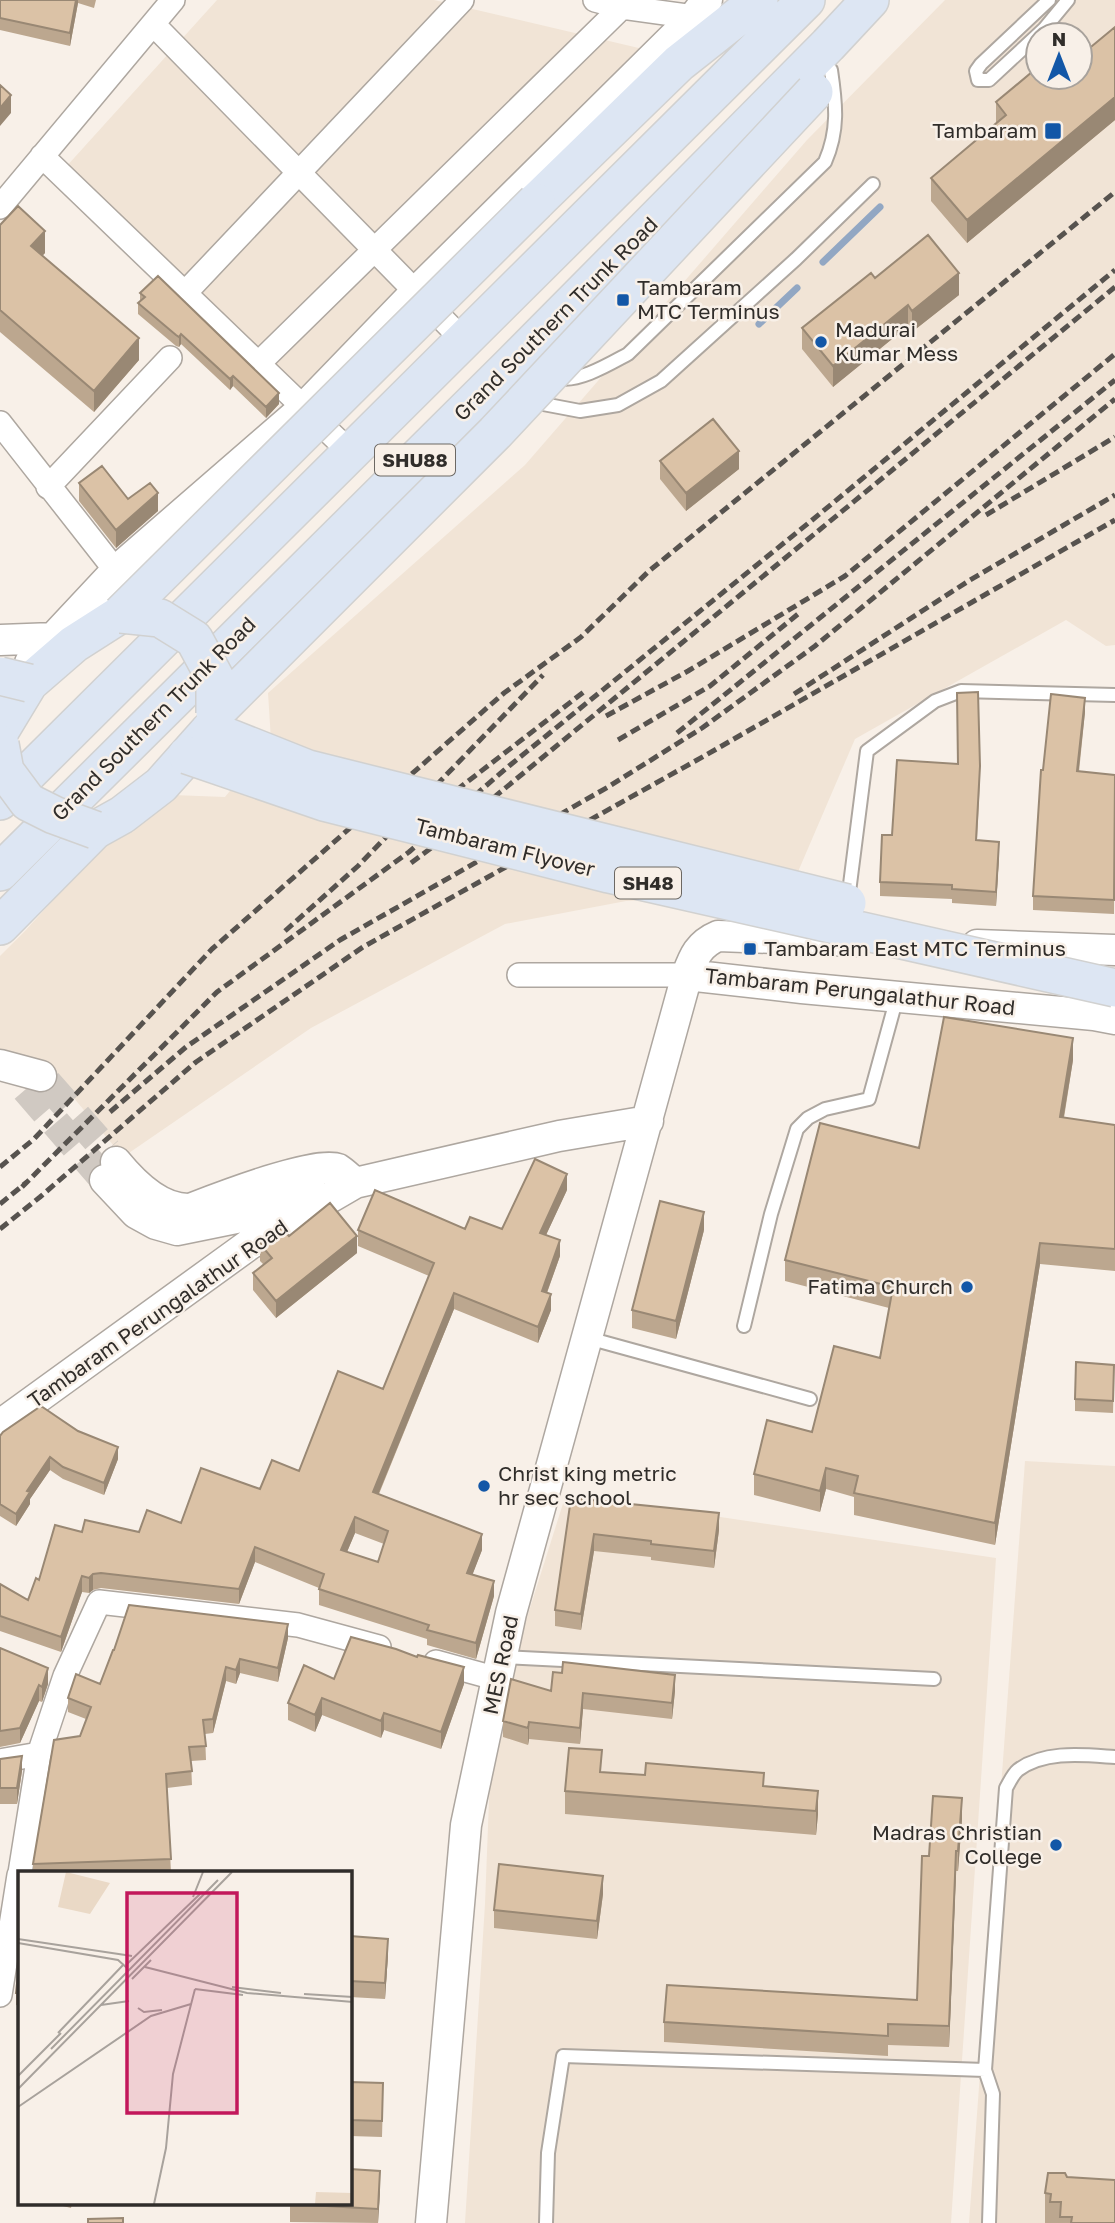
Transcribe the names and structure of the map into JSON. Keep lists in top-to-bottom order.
{
  "streets": {
    "main road": [
      "Grand Southern Trunk Road",
      "SHU88",
      "Tambaram Flyover",
      "SH48"
    ],
    "street": ["Tambaram Perungalathur Road", "MES Road"]
  },
  "crossings": [
    ["Tambaram Perungalathur Road", "MES Road"]
  ],
  "places": {
    "transit": ["Tambaram", "Tambaram MTC Terminus", "Tambaram East MTC Terminus"],
    "other": [
      "Madurai Kumar Mess",
      "Fatima Church",
      "Christ king metric hr sec school",
      "Madras Christian College"
    ]
  },
  "north": "top"
}
